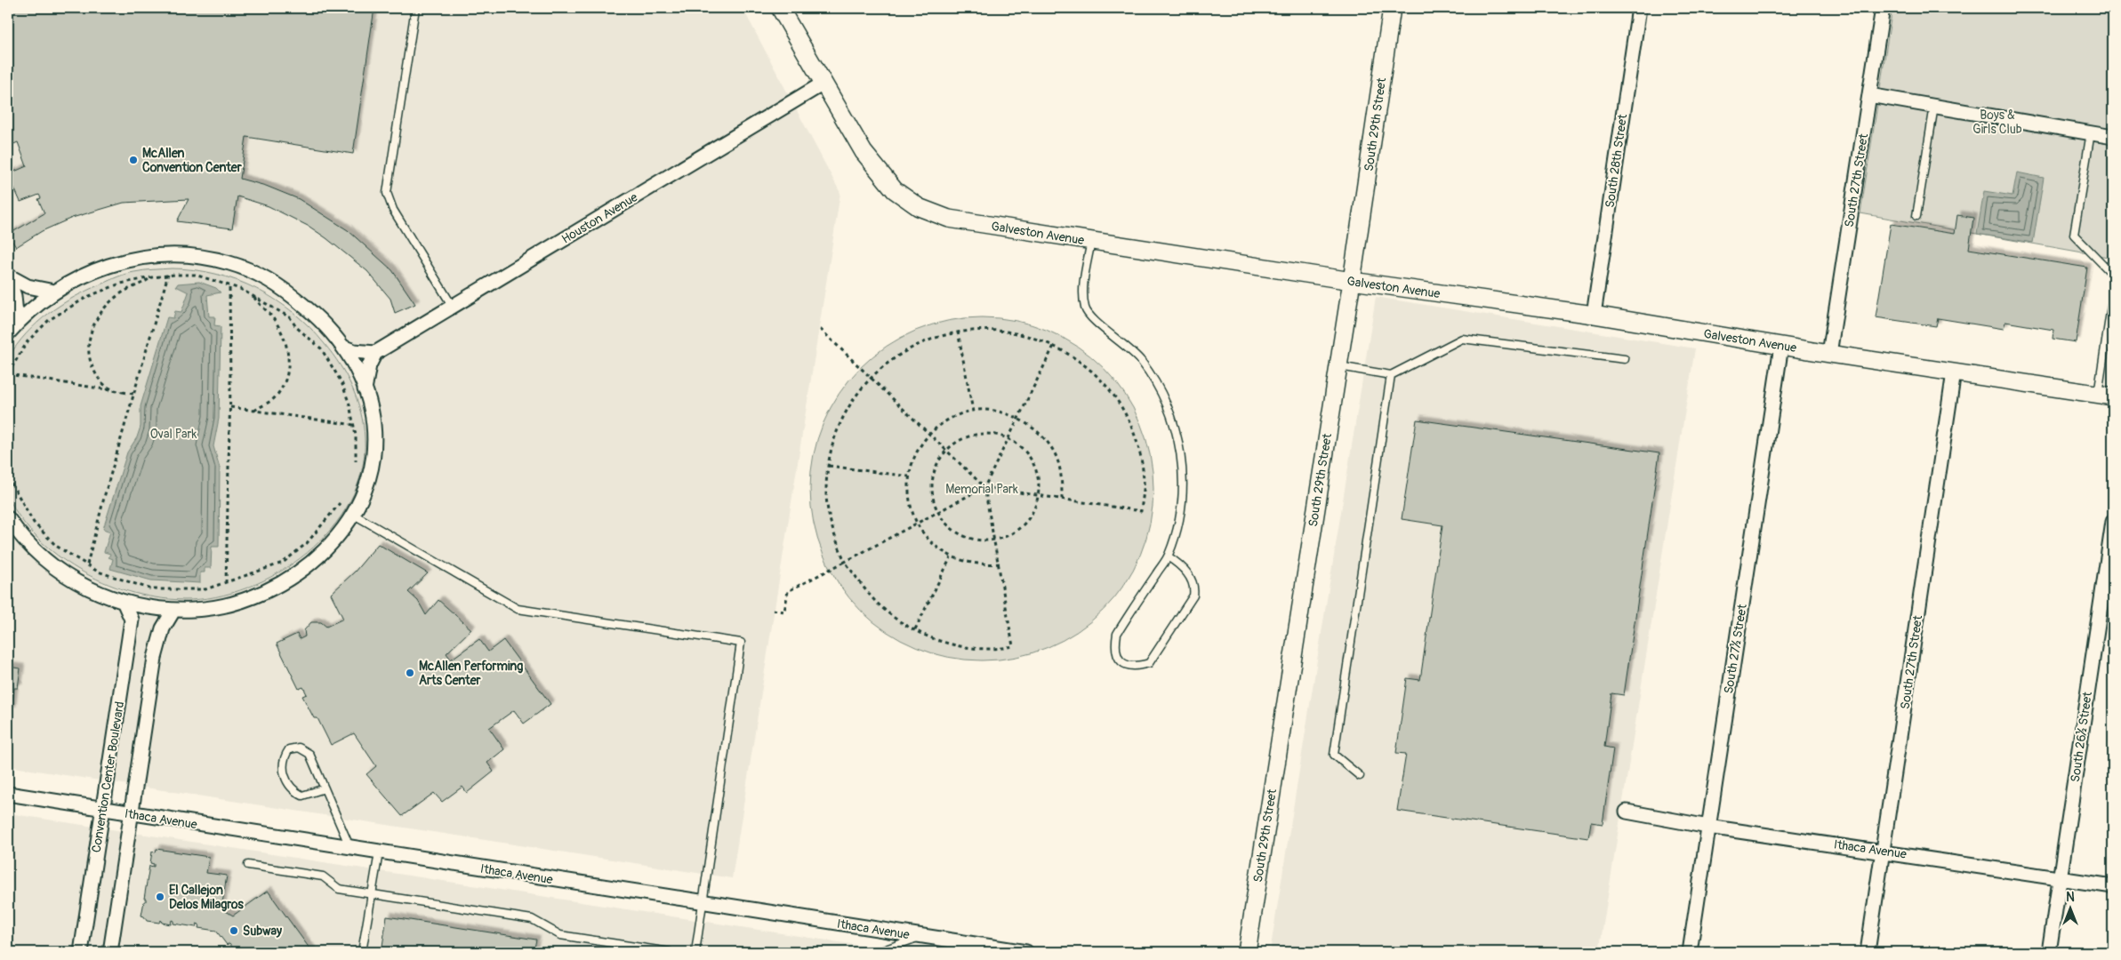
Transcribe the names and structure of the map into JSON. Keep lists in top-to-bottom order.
{
  "streets": {
    "street": [
      "South 29th Street",
      "South 28th Street",
      "South 27th Street",
      "Houston Avenue",
      "Galveston Avenue",
      "South 27½ Street",
      "South 26½ Street",
      "Convention Center Boulevard",
      "Ithaca Avenue"
    ]
  },
  "crossings": [
    ["South 29th Street", "Galveston Avenue"],
    ["South 28th Street", "Galveston Avenue"],
    ["South 27th Street", "Galveston Avenue"],
    ["South 27th Street", "Ithaca Avenue"],
    ["Houston Avenue", "Galveston Avenue"],
    ["Galveston Avenue", "South 27½ Street"],
    ["South 27½ Street", "Ithaca Avenue"],
    ["South 26½ Street", "Ithaca Avenue"],
    ["Convention Center Boulevard", "Ithaca Avenue"]
  ],
  "parks": ["Boys & Girls Club", "Oval Park", "Memorial Park"],
  "places": [
    "McAllen Convention Center",
    "McAllen Performing Arts Center",
    "El Callejon Delos Milagros",
    "Subway"
  ],
  "north": "top"
}
